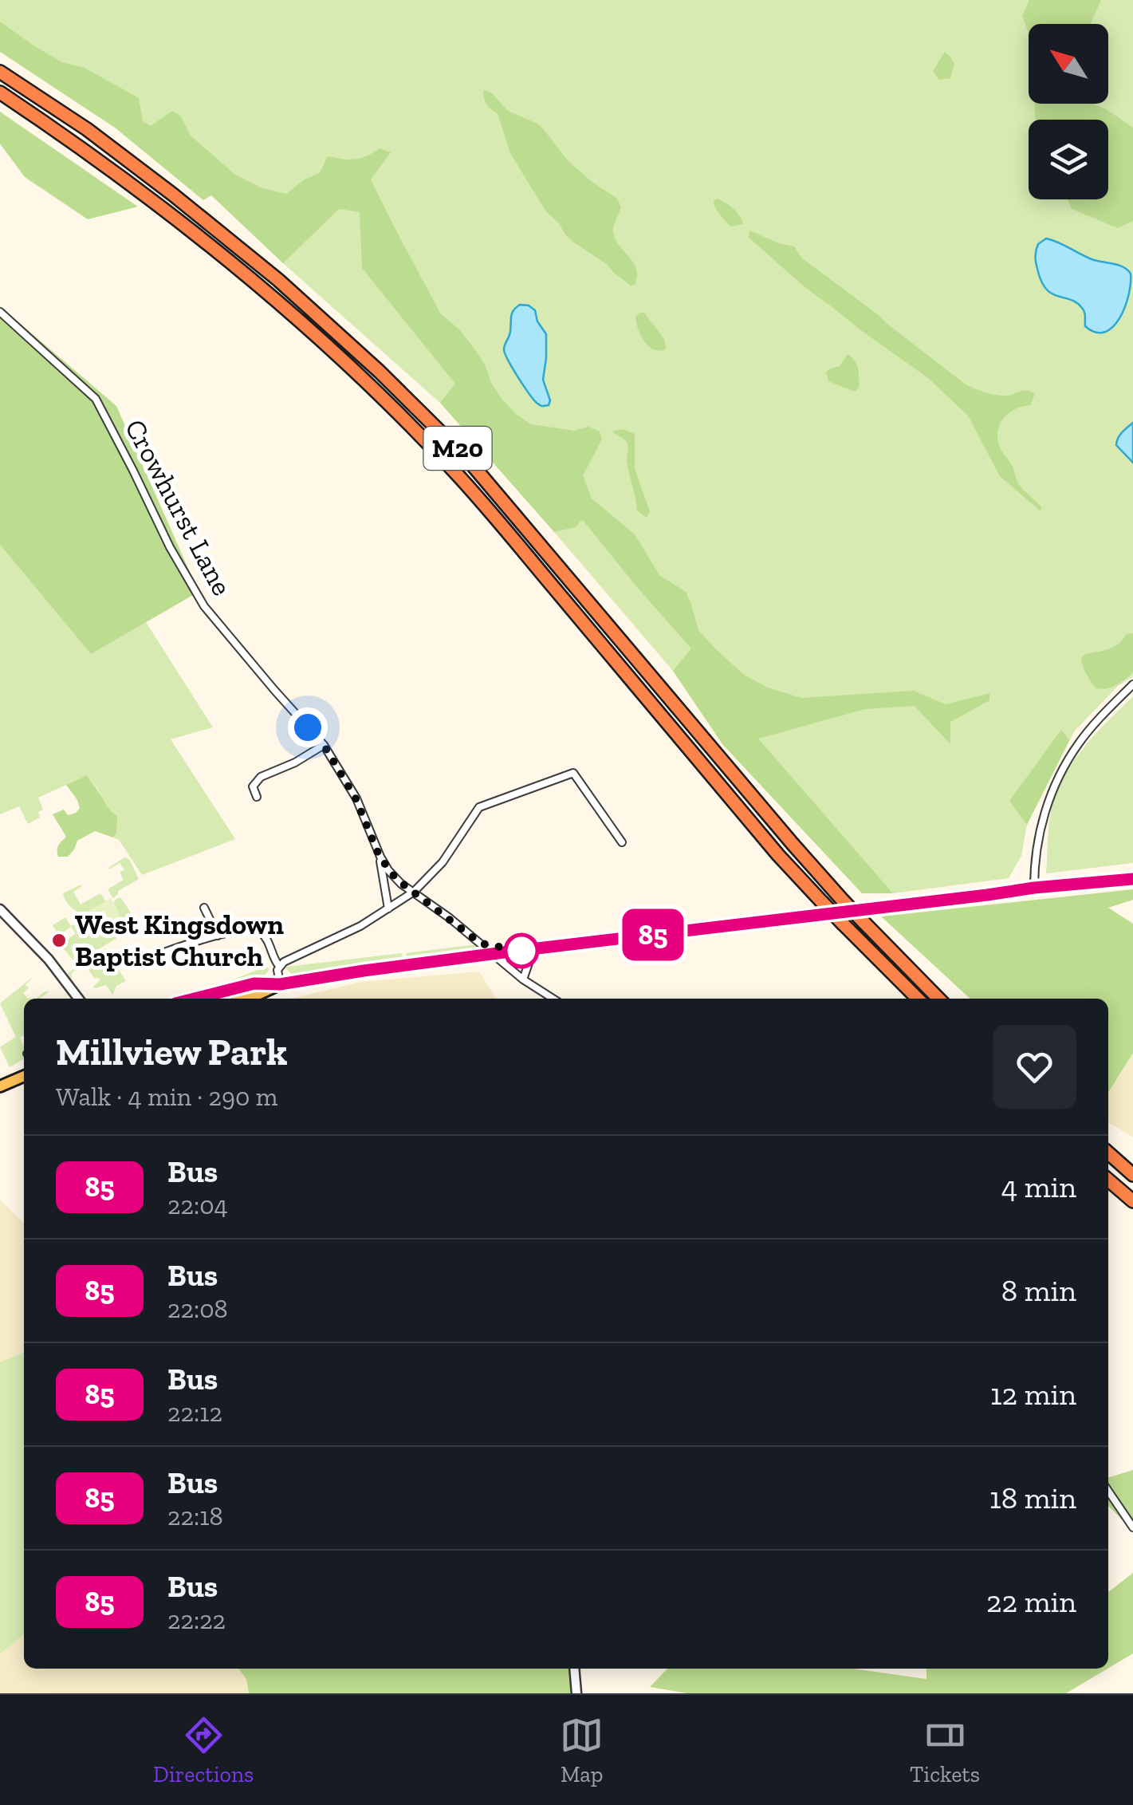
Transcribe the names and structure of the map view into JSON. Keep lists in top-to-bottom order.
{
  "streets": {
    "highway": ["M20"],
    "street": ["Crowhurst Lane"]
  },
  "places": ["West Kingsdown Baptist Church"],
  "lines": ["bus line 85"],
  "north": "top left",
  "page": {
    "on_map": "85",
    "heading": ["Millview Park", "Walk · 4 min · 290 m"],
    "list": [
      {
        "mark": "85",
        "name": "Bus",
        "note": "22:04",
        "value": "4 min"
      },
      {
        "mark": "85",
        "name": "Bus",
        "note": "22:08",
        "value": "8 min"
      },
      {
        "mark": "85",
        "name": "Bus",
        "note": "22:12",
        "value": "12 min"
      },
      {
        "mark": "85",
        "name": "Bus",
        "note": "22:18",
        "value": "18 min"
      },
      {
        "mark": "85",
        "name": "Bus",
        "note": "22:22",
        "value": "22 min"
      }
    ],
    "tabs": ["Directions", "Map", "Tickets"]
  }
}
